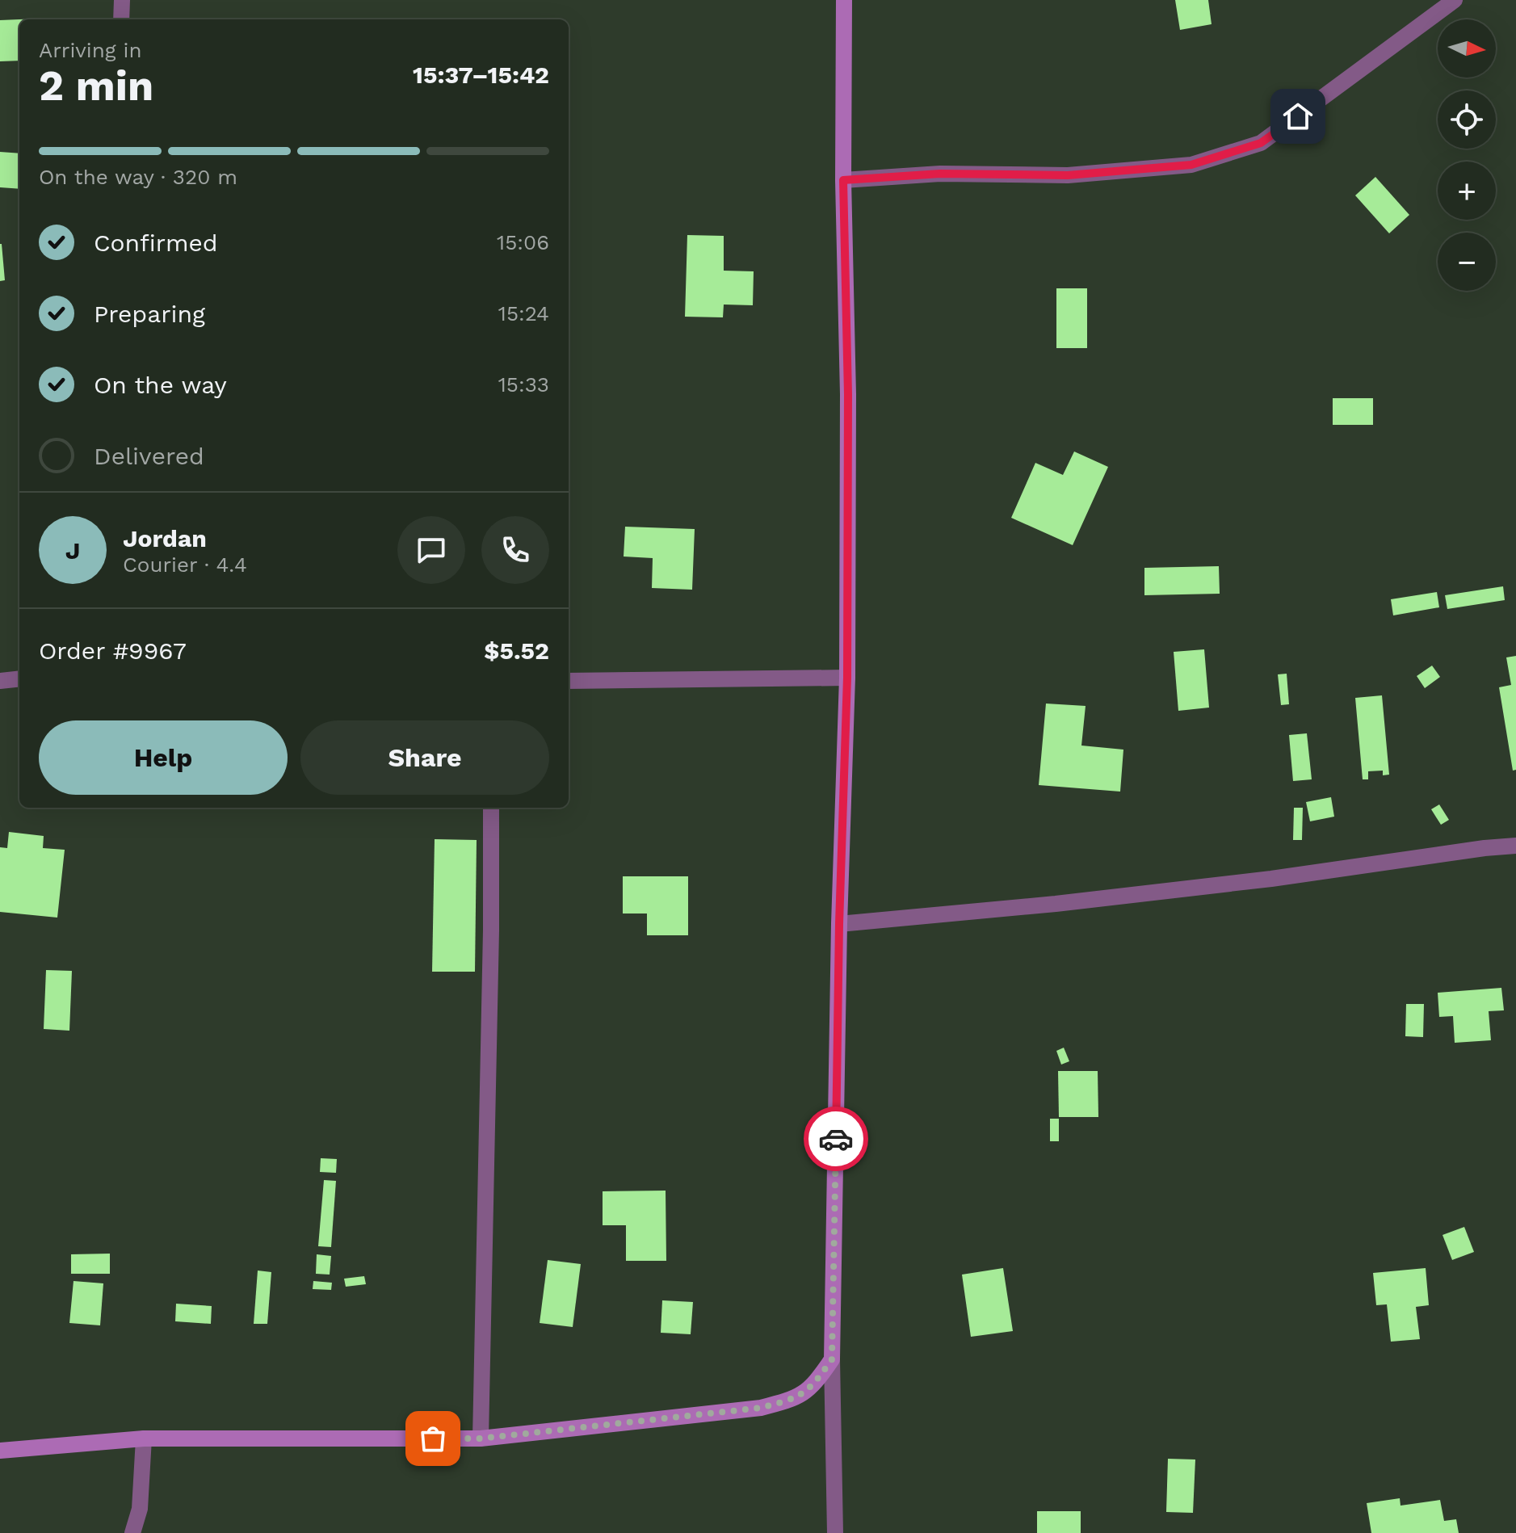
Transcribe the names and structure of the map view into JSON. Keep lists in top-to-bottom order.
{
  "north": "right",
  "page": {
    "map_buttons": ["+", "−"],
    "heading": ["2 min", "Arriving in", "15:37–15:42"],
    "panel": [
      "Jordan",
      "Courier · 4.4",
      "Order #9967",
      "$5.52"
    ],
    "bar": "On the way · 320 m",
    "list": [
      ["Confirmed", "15:06"],
      ["Preparing", "15:24"],
      ["On the way", "15:33"],
      "Delivered"
    ],
    "round": "J",
    "buttons": ["Help", "Share"]
  }
}
